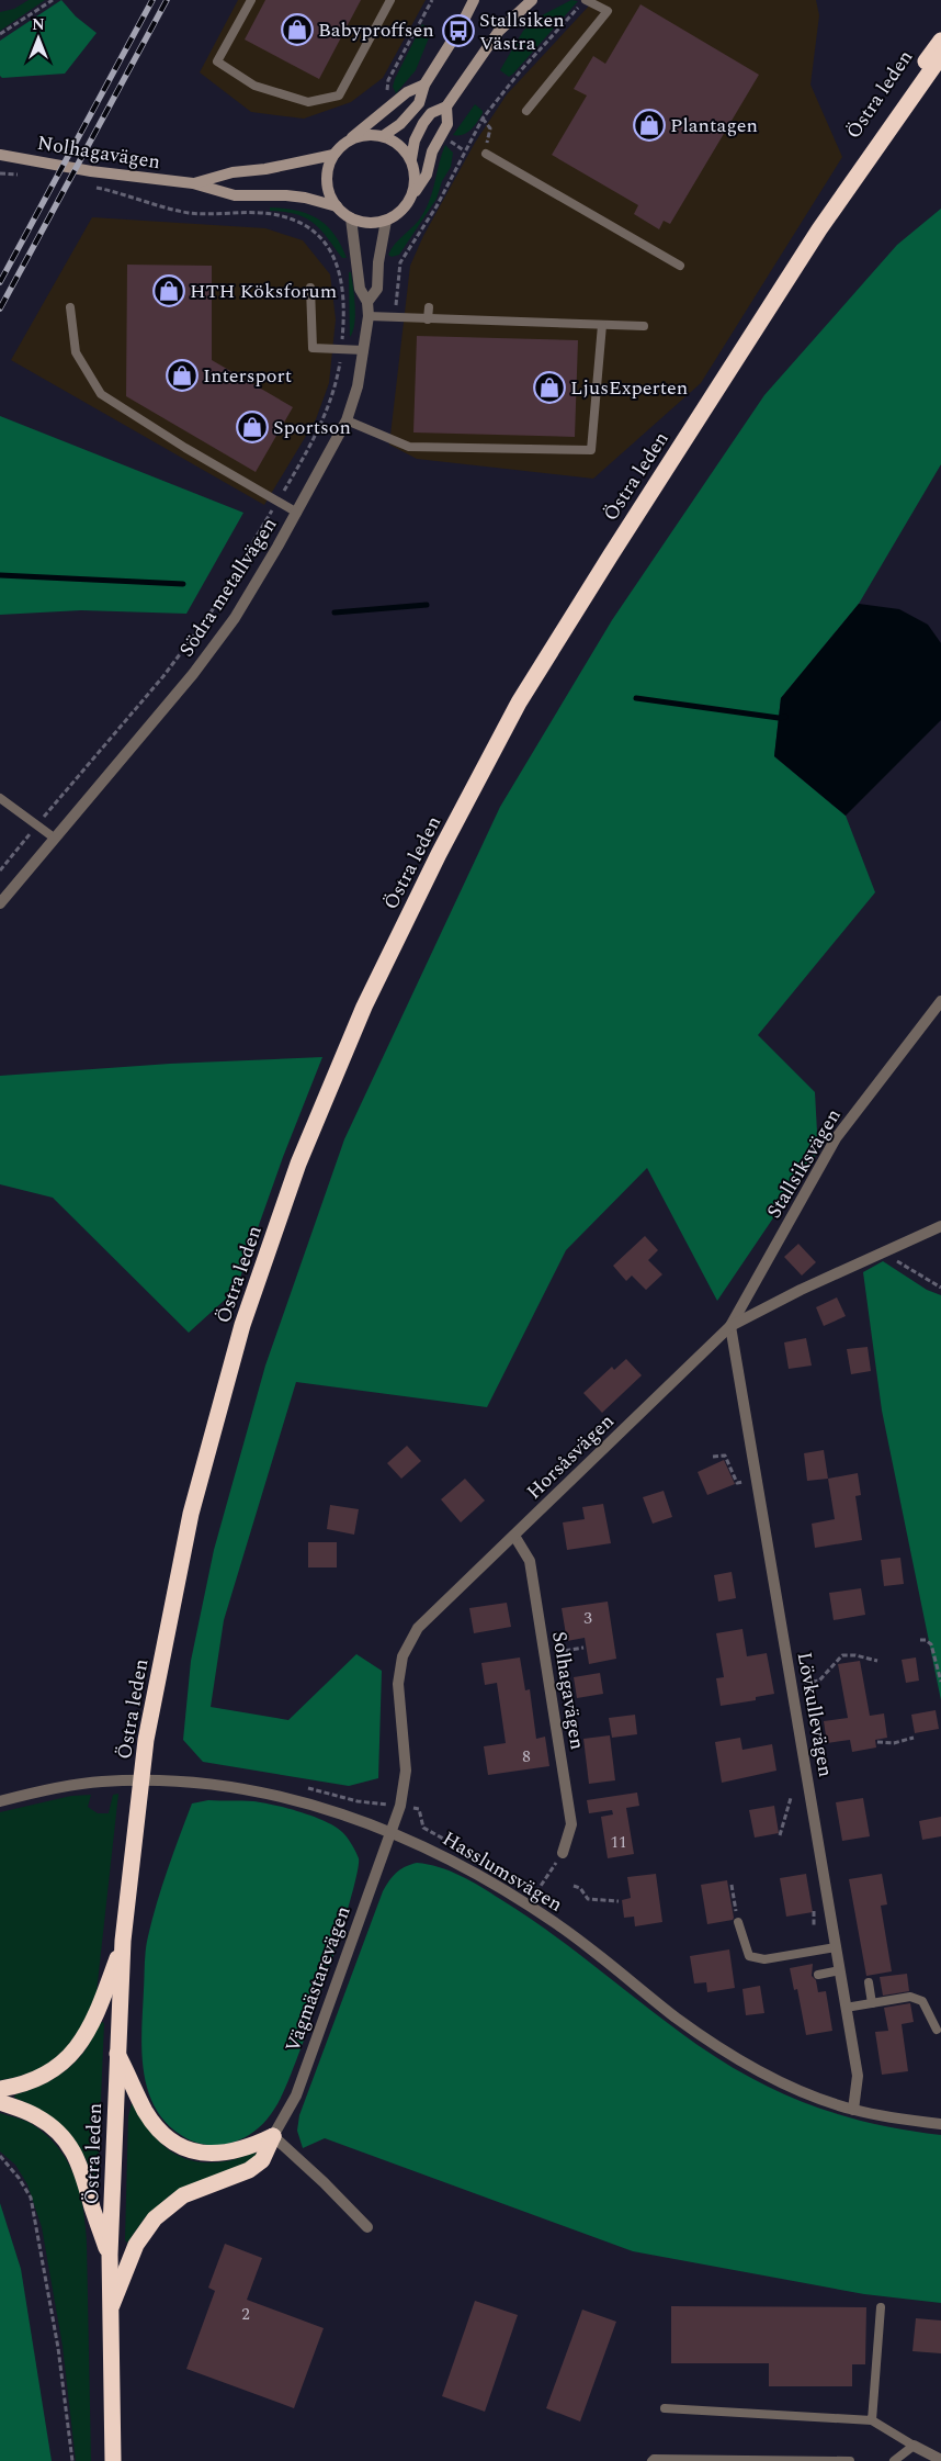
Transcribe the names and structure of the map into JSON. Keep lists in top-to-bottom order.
{
  "streets": {
    "highway": ["Östra leden"],
    "street": [
      "Nolhagavägen",
      "Södra metallvägen",
      "Stallsiksvägen",
      "Horsåsvägen",
      "Solhagavägen",
      "Lövkullevägen",
      "Hasslumsvägen",
      "Vägmästarevägen"
    ]
  },
  "crossings": [
    ["Nolhagavägen", "Södra metallvägen"],
    ["Stallsiksvägen", "Horsåsvägen"],
    ["Stallsiksvägen", "Lövkullevägen"],
    ["Horsåsvägen", "Solhagavägen"],
    ["Horsåsvägen", "Lövkullevägen"],
    ["Horsåsvägen", "Hasslumsvägen"],
    ["Horsåsvägen", "Vägmästarevägen"],
    ["Lövkullevägen", "Hasslumsvägen"],
    ["Hasslumsvägen", "Vägmästarevägen"]
  ],
  "places": {
    "shop": [
      "Babyproffsen",
      "Plantagen",
      "HTH Köksforum",
      "Intersport",
      "LjusExperten",
      "Sportson"
    ],
    "bus stop": ["Stallsiken Västra"]
  },
  "house_numbers": [
    "3",
    "8",
    "11",
    "2"
  ],
  "north": "top"
}
